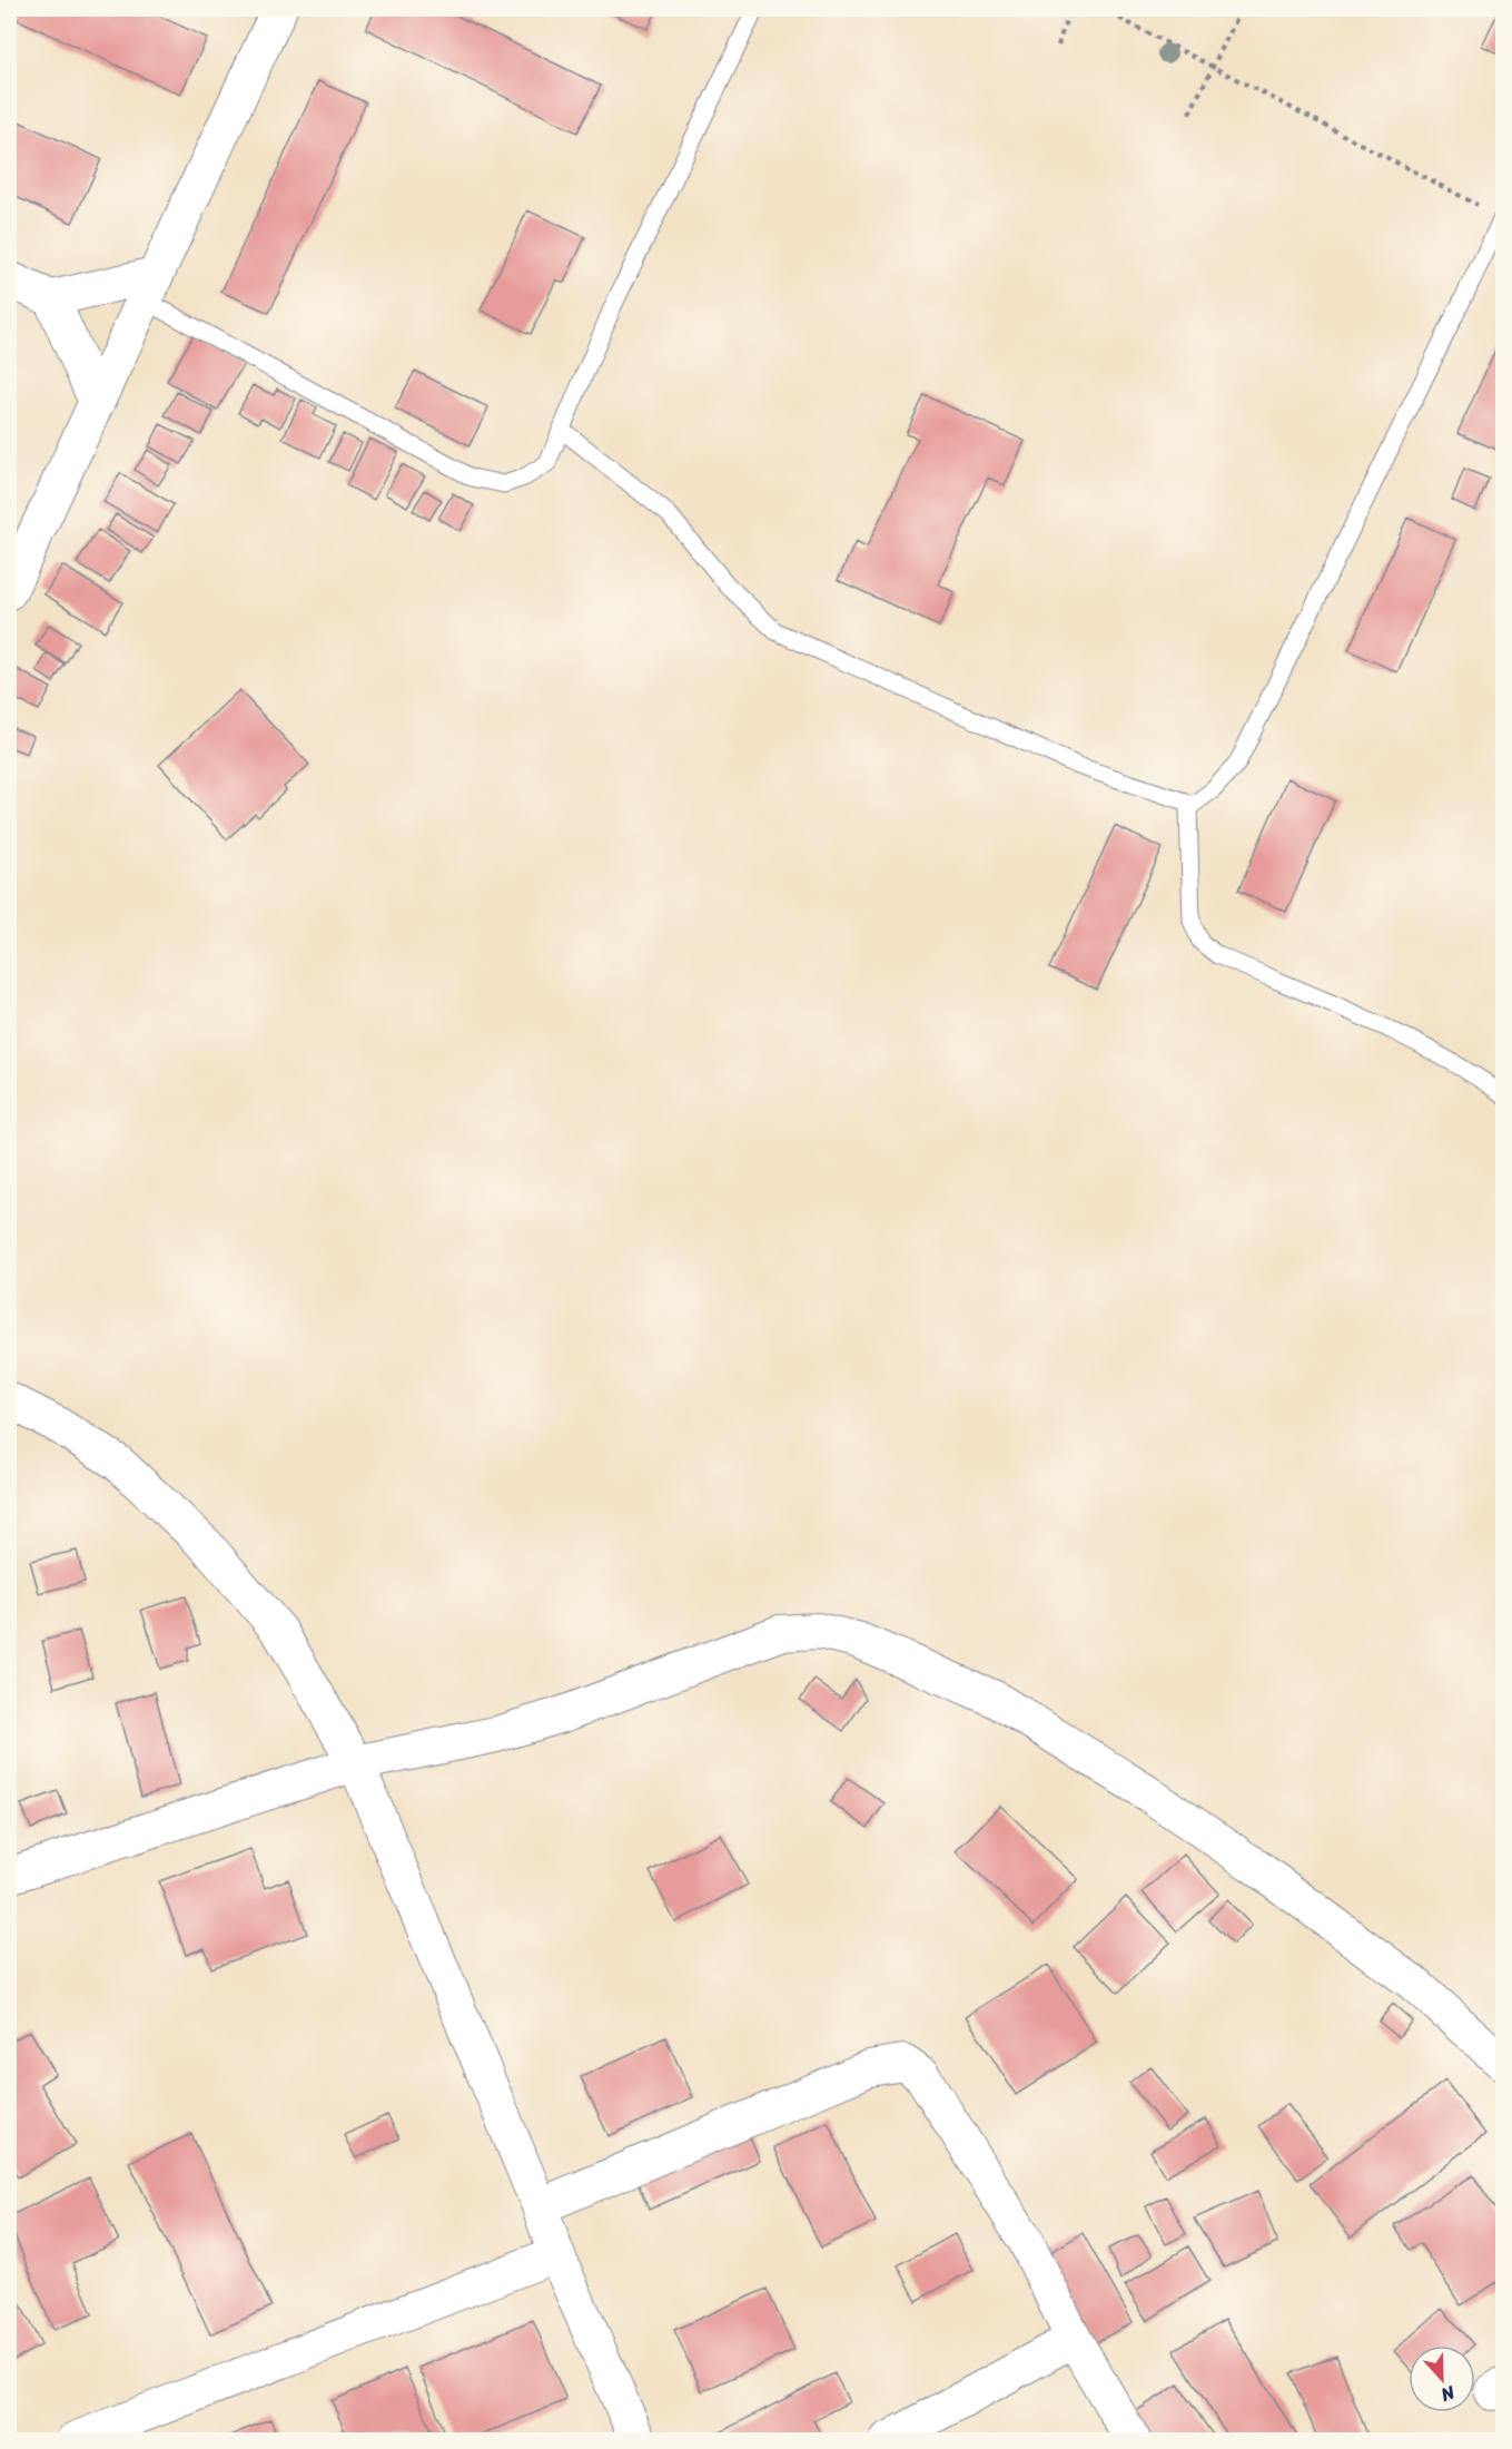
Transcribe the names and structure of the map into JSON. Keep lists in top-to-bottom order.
{
  "north": "bottom"
}
